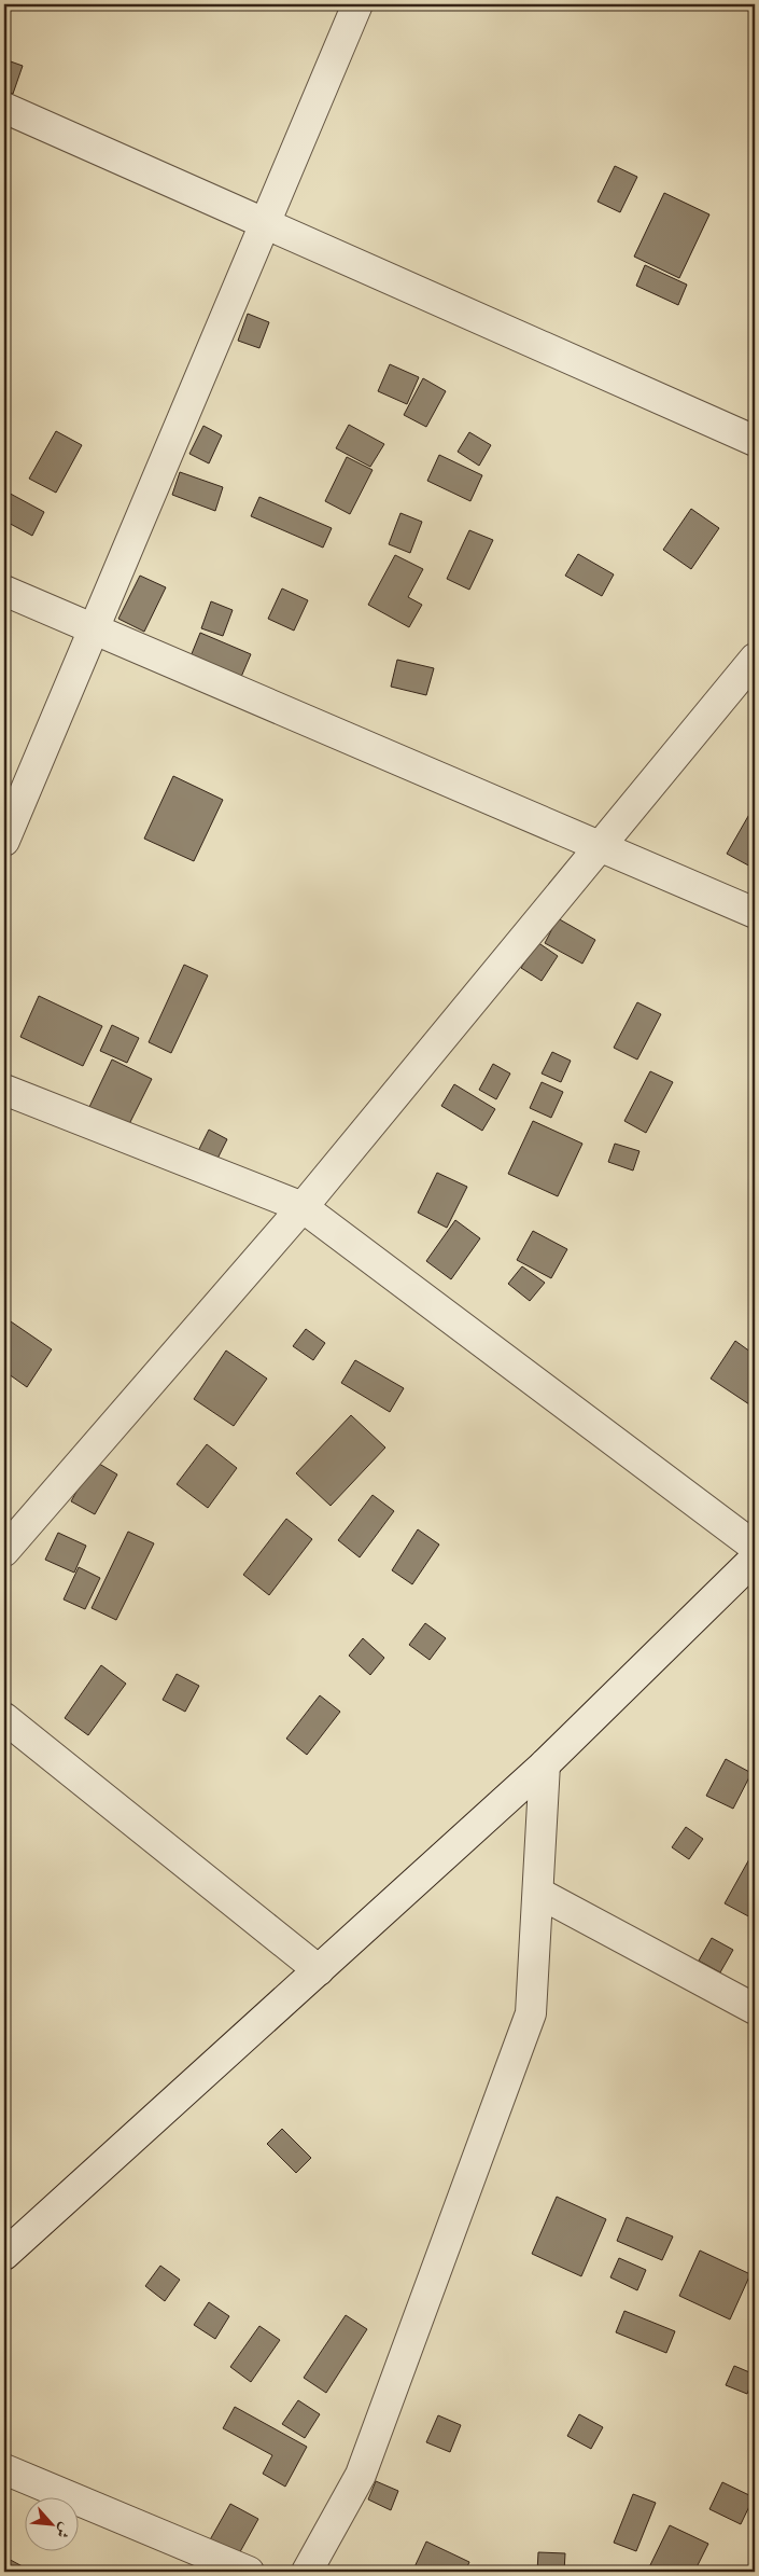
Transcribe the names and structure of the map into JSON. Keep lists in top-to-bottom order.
{
  "north": "bottom right"
}
